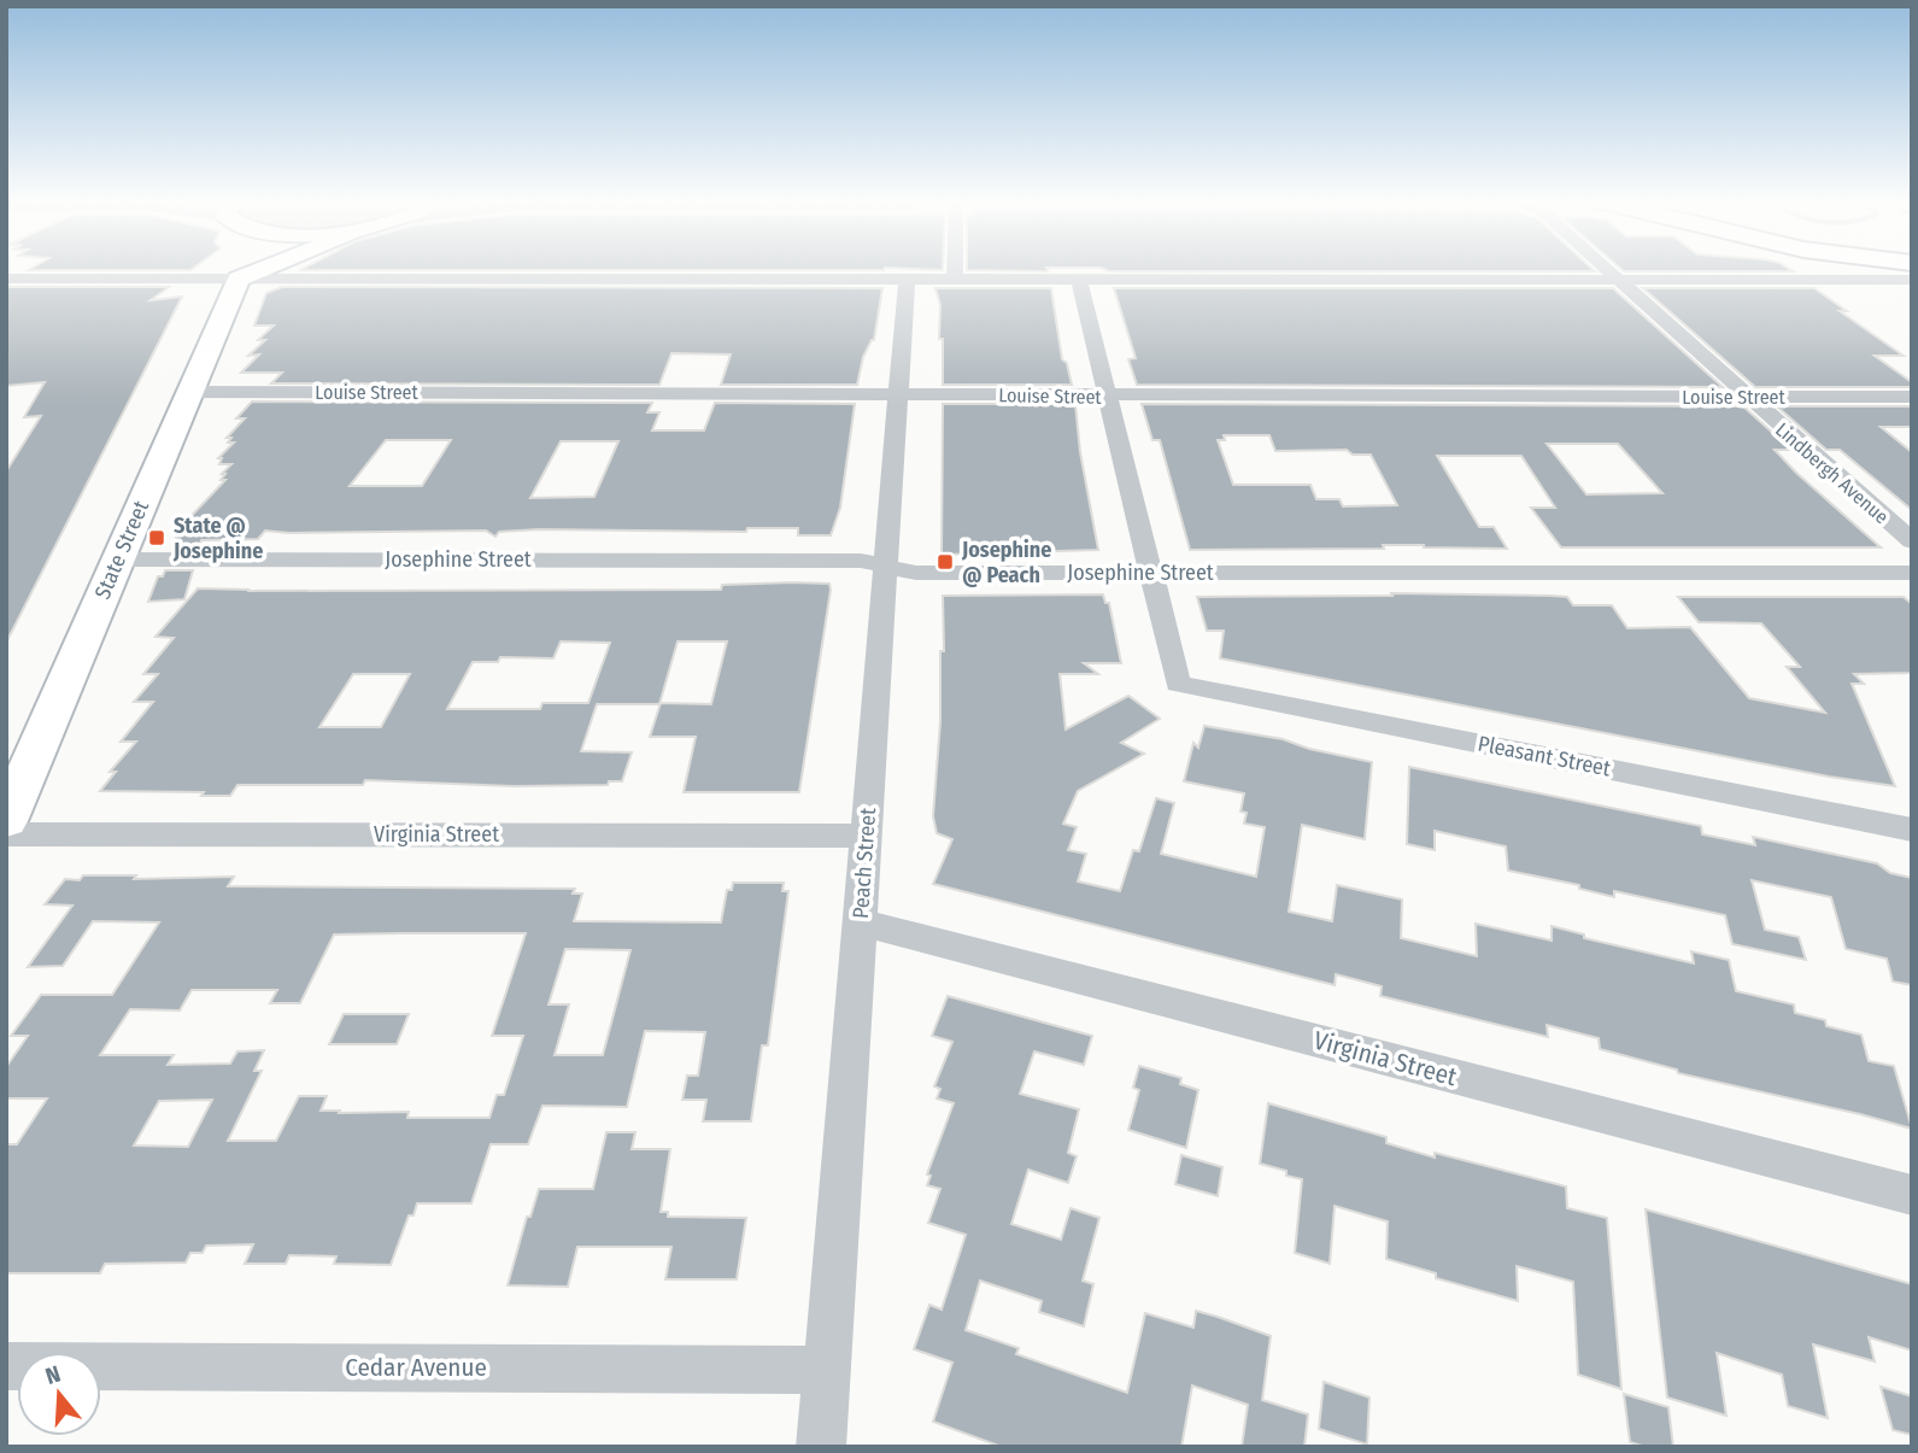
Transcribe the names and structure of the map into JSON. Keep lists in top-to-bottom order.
{
  "streets": {
    "main road": ["State Street"],
    "street": [
      "Louise Street",
      "Lindbergh Avenue",
      "Josephine Street",
      "Pleasant Street",
      "Virginia Street",
      "Peach Street",
      "Cedar Avenue"
    ]
  },
  "crossings": [
    ["Louise Street", "Lindbergh Avenue"],
    ["Louise Street", "State Street"],
    ["Louise Street", "Peach Street"],
    ["State Street", "Josephine Street"],
    ["Josephine Street", "Pleasant Street"],
    ["Josephine Street", "Peach Street"],
    ["Virginia Street", "Peach Street"],
    ["Peach Street", "Cedar Avenue"]
  ],
  "places": {
    "transit": ["State @ Josephine", "Josephine @ Peach"]
  },
  "north": "top"
}
